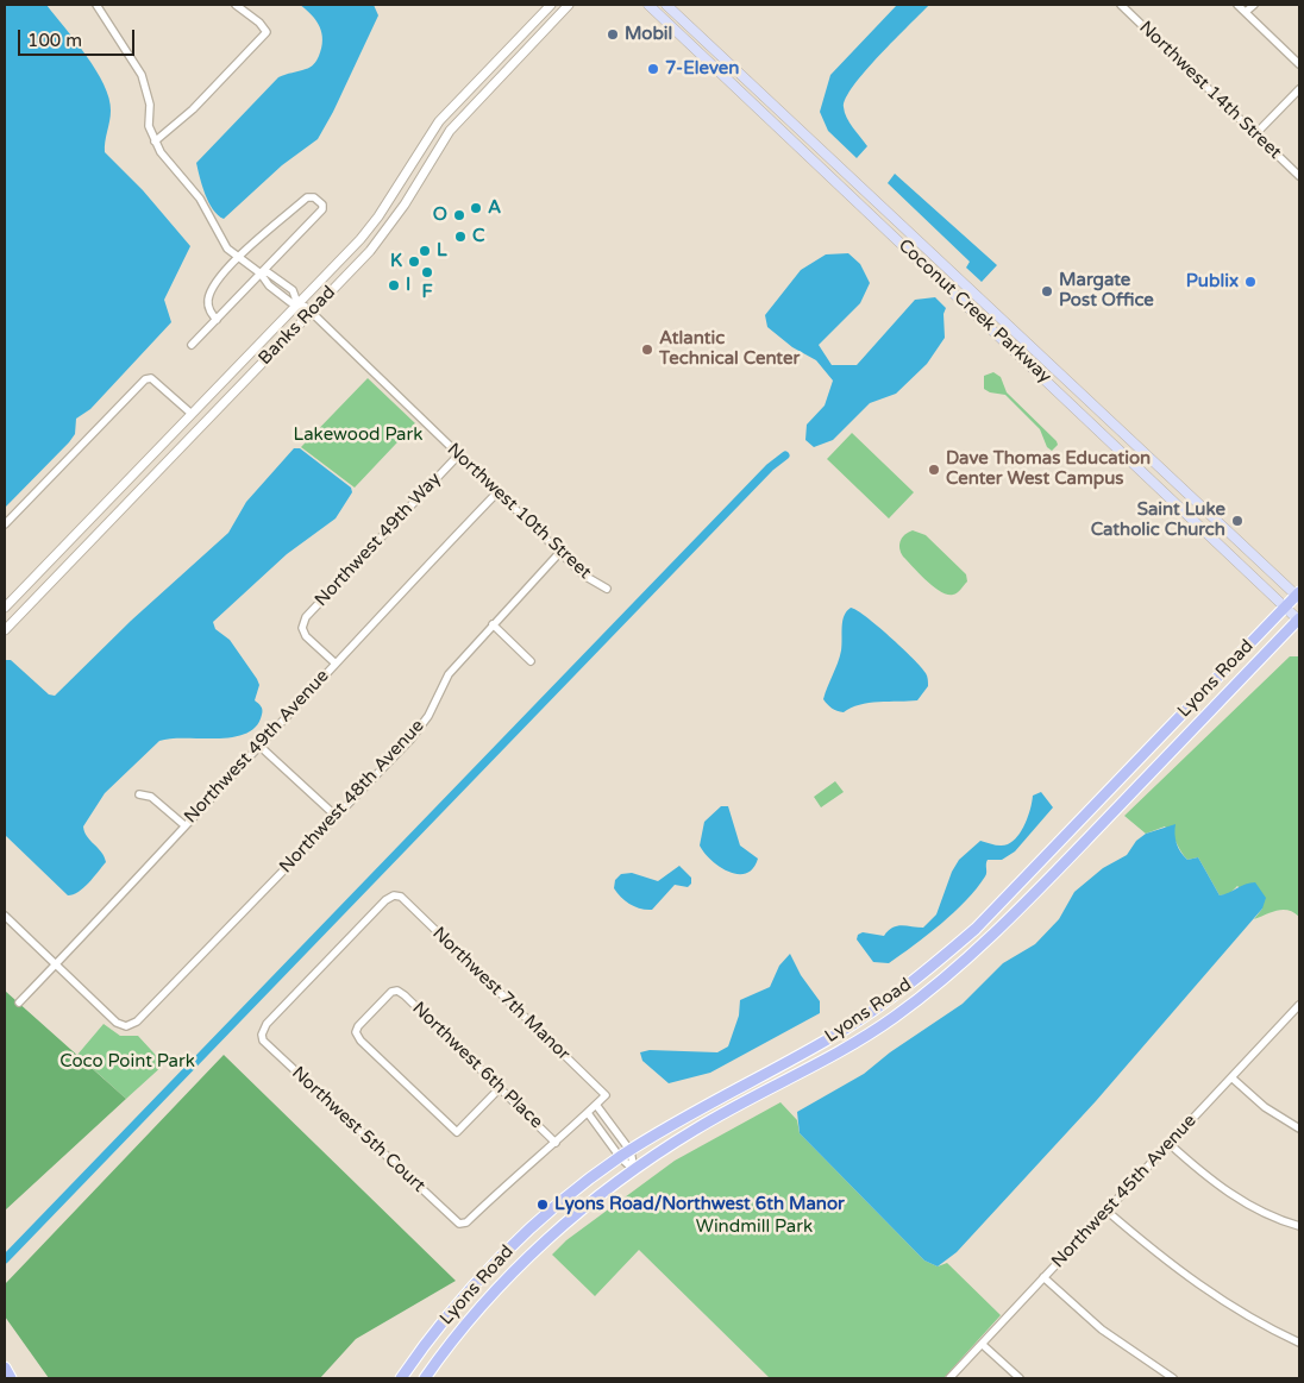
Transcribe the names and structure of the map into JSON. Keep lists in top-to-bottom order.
{
  "streets": {
    "main road": ["Coconut Creek Parkway", "Lyons Road"],
    "street": [
      "Northwest 14th Street",
      "Banks Road",
      "Northwest 10th Street",
      "Northwest 49th Way",
      "Northwest 49th Avenue",
      "Northwest 48th Avenue",
      "Northwest 7th Manor",
      "Northwest 6th Place",
      "Northwest 5th Court",
      "Northwest 45th Avenue"
    ]
  },
  "crossings": [
    ["Coconut Creek Parkway", "Lyons Road"],
    ["Banks Road", "Northwest 10th Street"],
    ["Northwest 10th Street", "Northwest 49th Way"],
    ["Northwest 10th Street", "Northwest 49th Avenue"],
    ["Northwest 10th Street", "Northwest 48th Avenue"],
    ["Northwest 49th Way", "Northwest 49th Avenue"],
    ["Northwest 49th Avenue", "Northwest 48th Avenue"],
    ["Northwest 7th Manor", "Northwest 5th Court"],
    ["Northwest 6th Place", "Northwest 5th Court"]
  ],
  "parks": ["Lakewood Park", "Coco Point Park", "Windmill Park"],
  "places": [
    "Mobil",
    "7-Eleven",
    "A",
    "O",
    "C",
    "L",
    "K",
    "F",
    "Publix",
    "I",
    "Margate Post Office",
    "Atlantic Technical Center",
    "Dave Thomas Education Center West Campus",
    "Saint Luke Catholic Church",
    "Lyons Road/Northwest 6th Manor"
  ],
  "scale_bar": "100 m"
}
